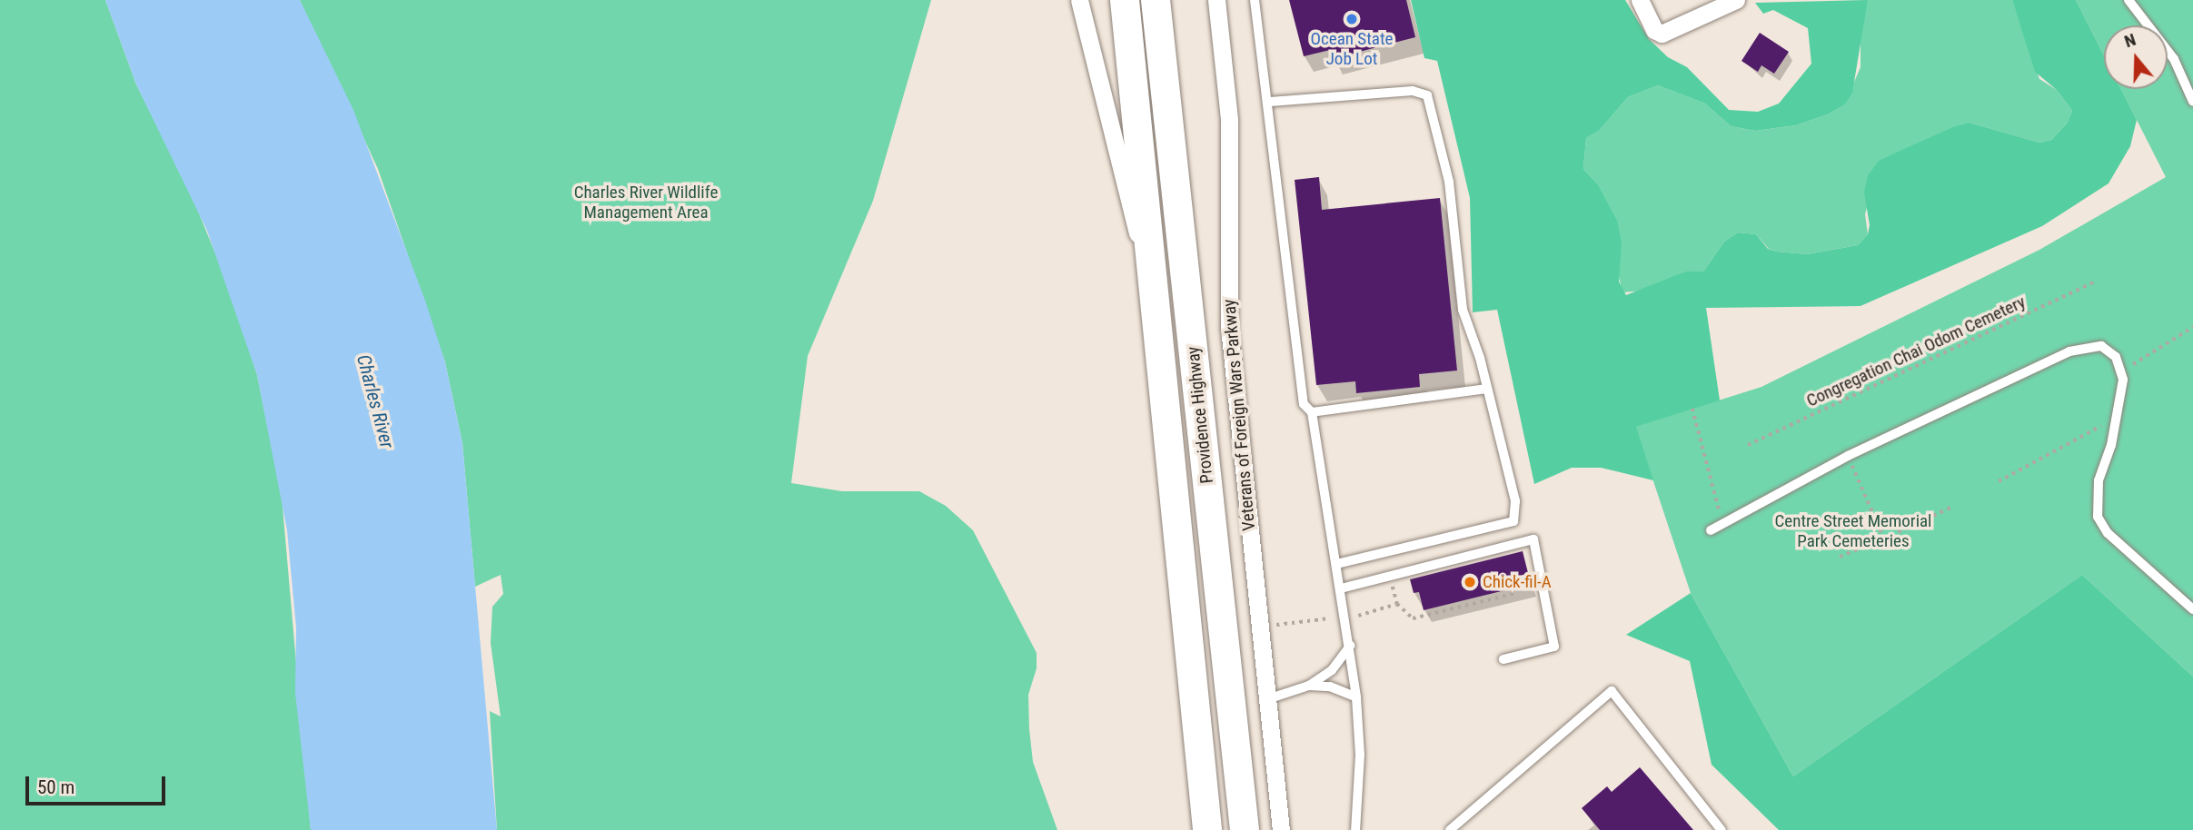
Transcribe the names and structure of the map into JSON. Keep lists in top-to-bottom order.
{
  "streets": {
    "highway": ["Providence Highway"],
    "street": ["Veterans of Foreign Wars Parkway"],
    "path": ["Congregation Chai Odom Cemetery"]
  },
  "water": ["Charles River"],
  "parks": ["Charles River Wildlife Management Area", "Centre Street Memorial Park Cemeteries"],
  "places": ["Ocean State Job Lot", "Chick-fil-A"],
  "scale_bar": "50 m",
  "north": "top"
}
